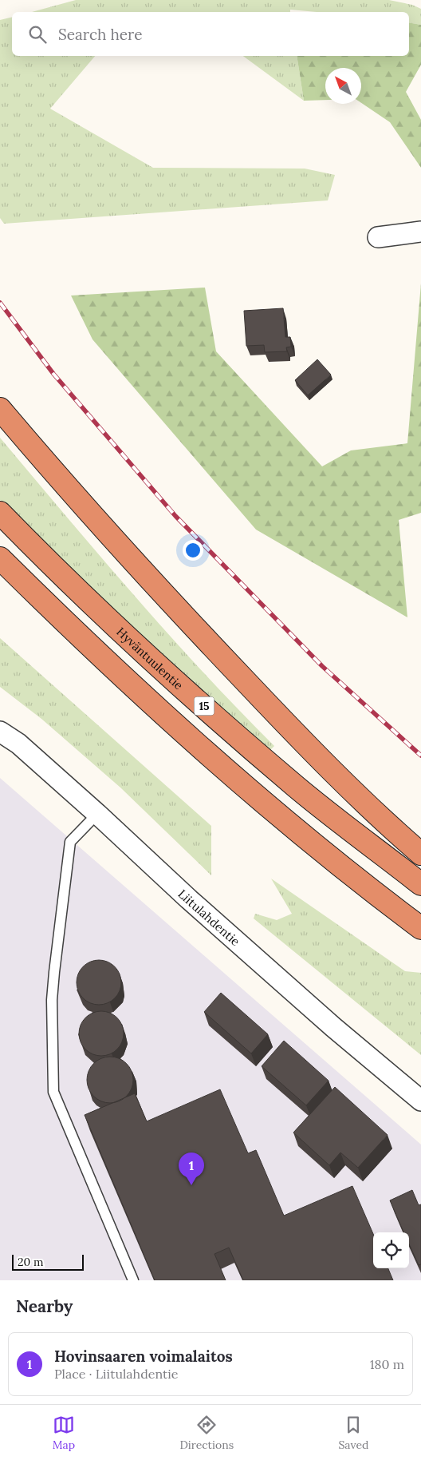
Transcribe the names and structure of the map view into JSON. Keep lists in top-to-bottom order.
{
  "streets": {
    "highway": ["Hyväntuulentie", "15"],
    "street": ["Liitulahdentie"]
  },
  "scale_bar": "20 m",
  "north": "top left",
  "page": {
    "search": "Search here",
    "pins": "1",
    "scale": "20 m",
    "heading": "Nearby",
    "list": [
      {
        "mark": "1",
        "name": "Hovinsaaren voimalaitos",
        "note": "Place · Liitulahdentie",
        "value": "180 m"
      }
    ],
    "nav": ["Map", "Directions", "Saved"]
  }
}
